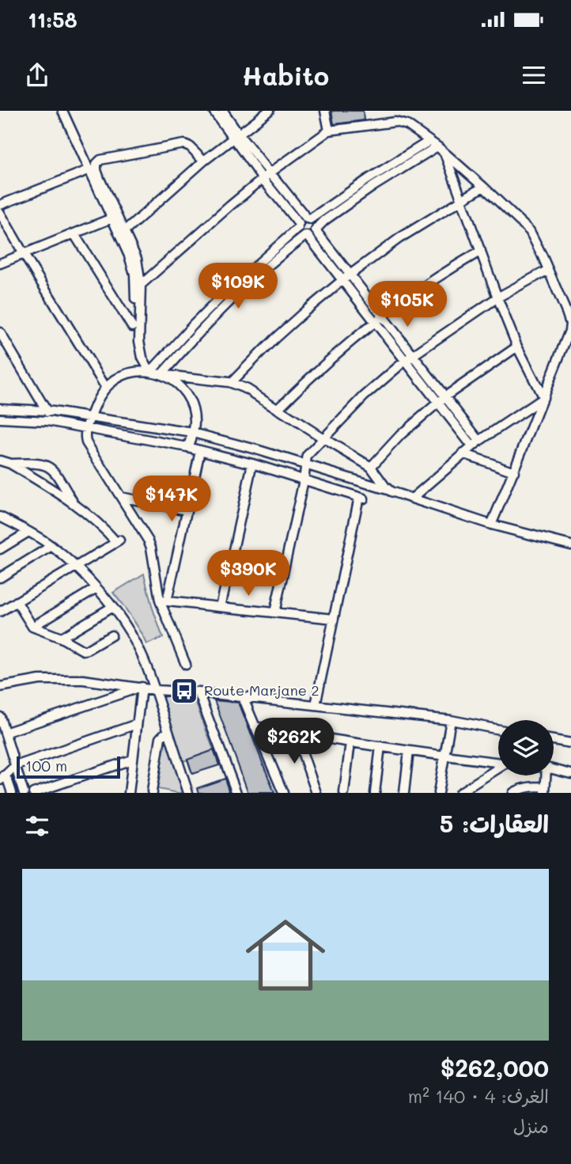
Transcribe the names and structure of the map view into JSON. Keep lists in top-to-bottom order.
{
  "places": {
    "bus stop": ["Route Marjane 2"]
  },
  "scale_bar": "100 m",
  "page": {
    "status": "11:58",
    "header": "Habito",
    "price": [
      "$109K",
      "$105K",
      "$147K",
      "$390K",
      "$262K"
    ],
    "scale": "100 m",
    "heading": "العقارات: 5",
    "list": [
      {
        "name": "$262,000",
        "note": "الغرف: 4 · 140 m² · منزل"
      }
    ]
  }
}
